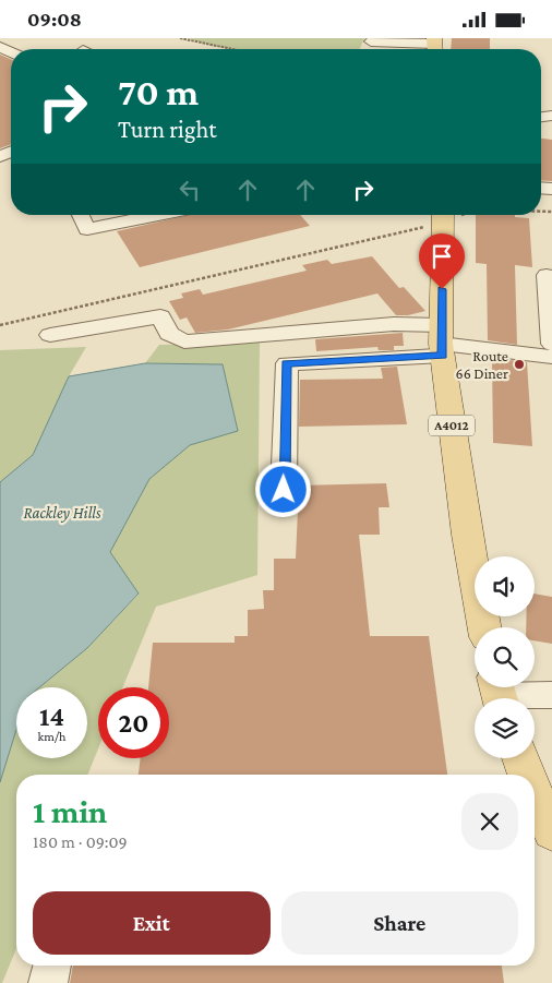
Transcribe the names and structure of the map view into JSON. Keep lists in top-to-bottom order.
{
  "streets": {
    "main road": ["A4012"]
  },
  "water": ["Rackley Hills"],
  "places": ["Route 66 Diner"],
  "page": {
    "status": "09:08",
    "turn": ["70 m", "Turn right"],
    "speed": "14 km/h",
    "limit": "20",
    "heading": ["1 min", "180 m · 09:09"],
    "buttons": ["Exit", "Share"]
  }
}
